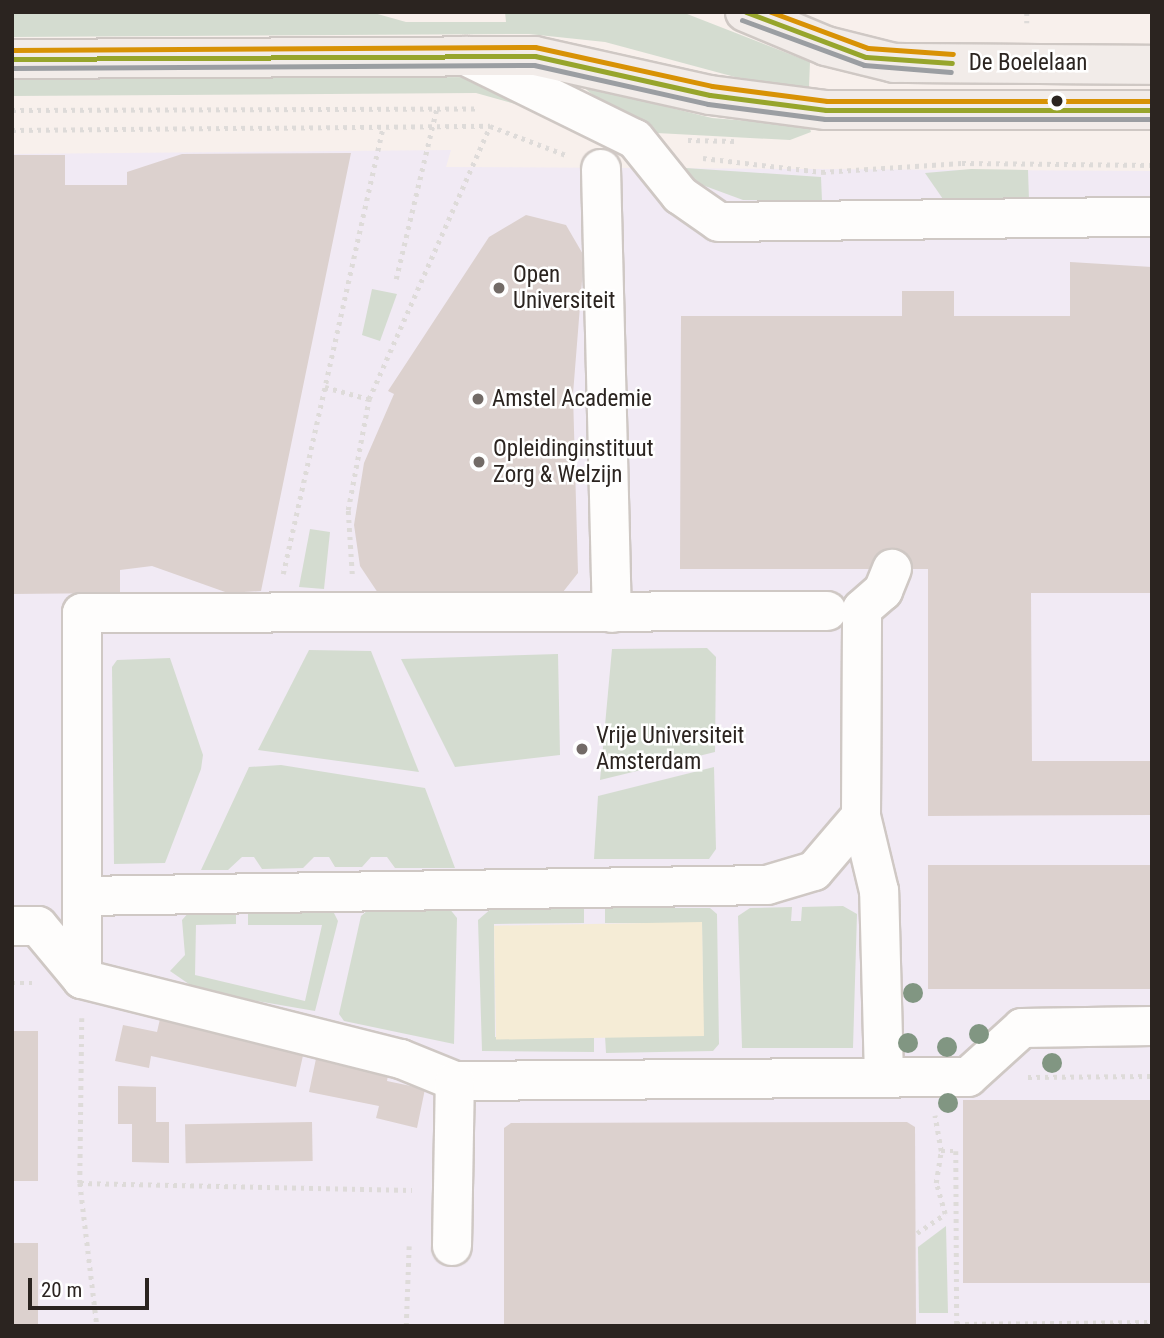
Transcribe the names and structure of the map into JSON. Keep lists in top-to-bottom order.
{
  "streets": {
    "main road": ["De Boelelaan"]
  },
  "places": [
    "Open Universiteit",
    "Amstel Academie",
    "Opleidinginstituut Zorg & Welzijn",
    "Vrije Universiteit Amsterdam"
  ],
  "scale_bar": "20 m"
}
